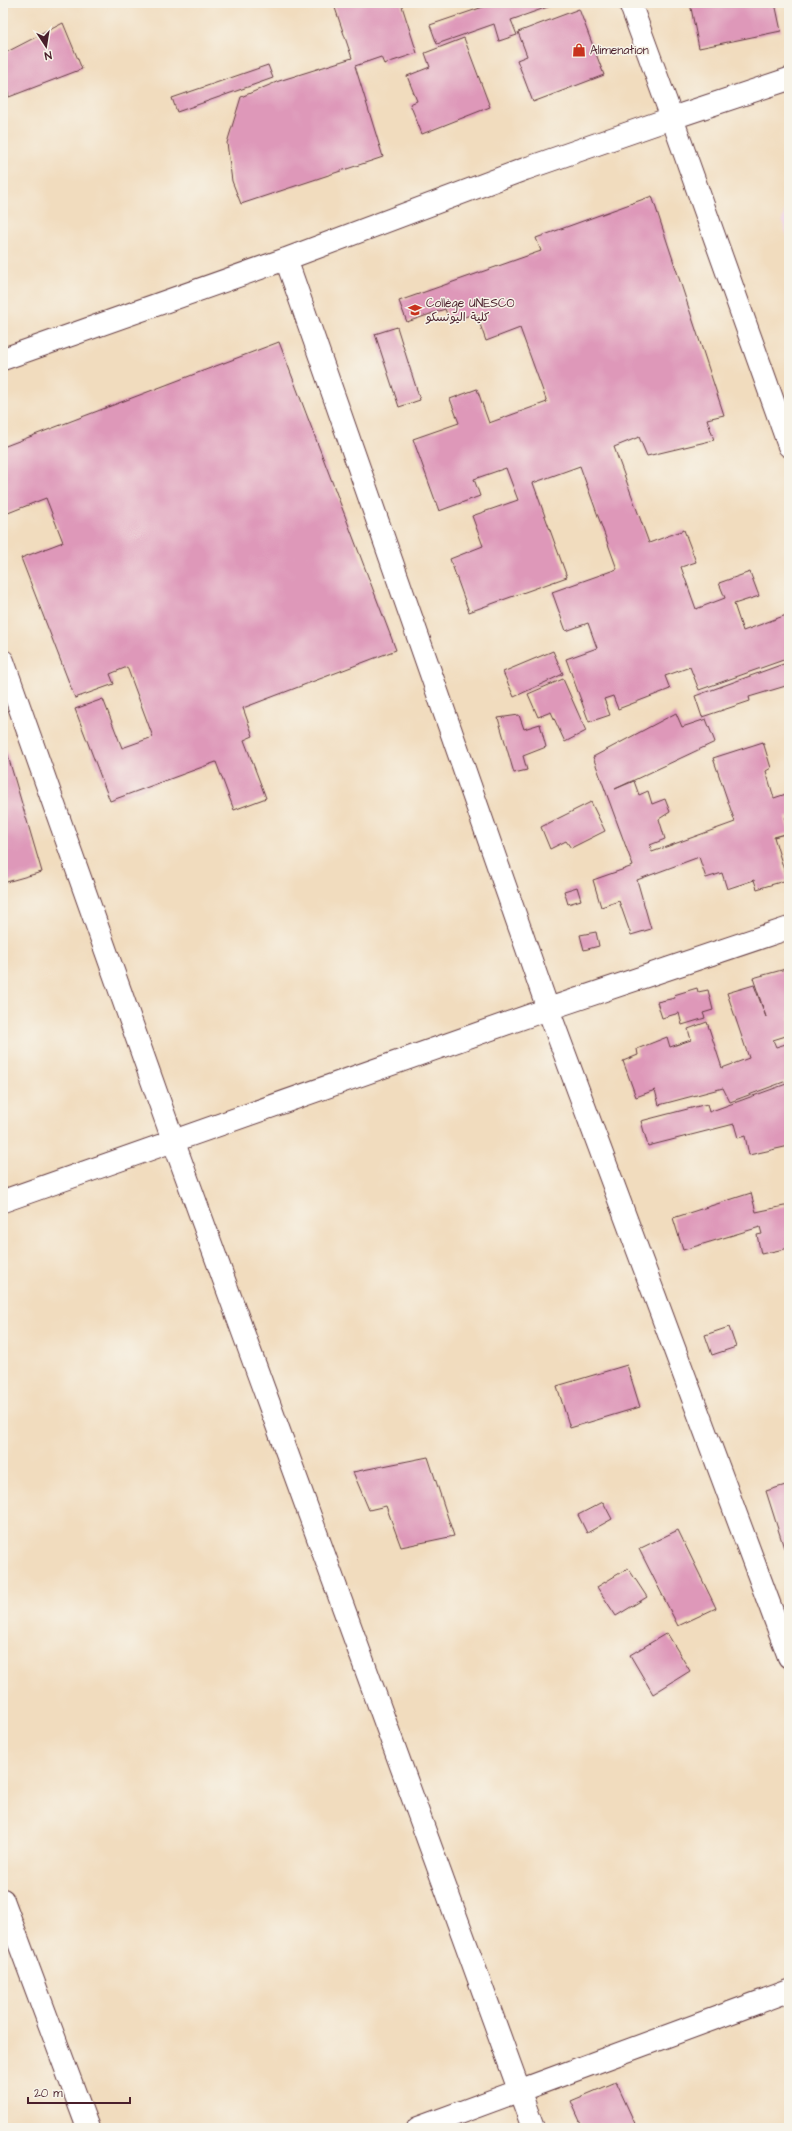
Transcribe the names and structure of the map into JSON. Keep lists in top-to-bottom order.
{
  "places": {
    "shop": ["Alimenation"],
    "school or university": ["Collège UNESCO كلية اليونسكو"]
  },
  "scale_bar": "20 m",
  "north": "bottom"
}
